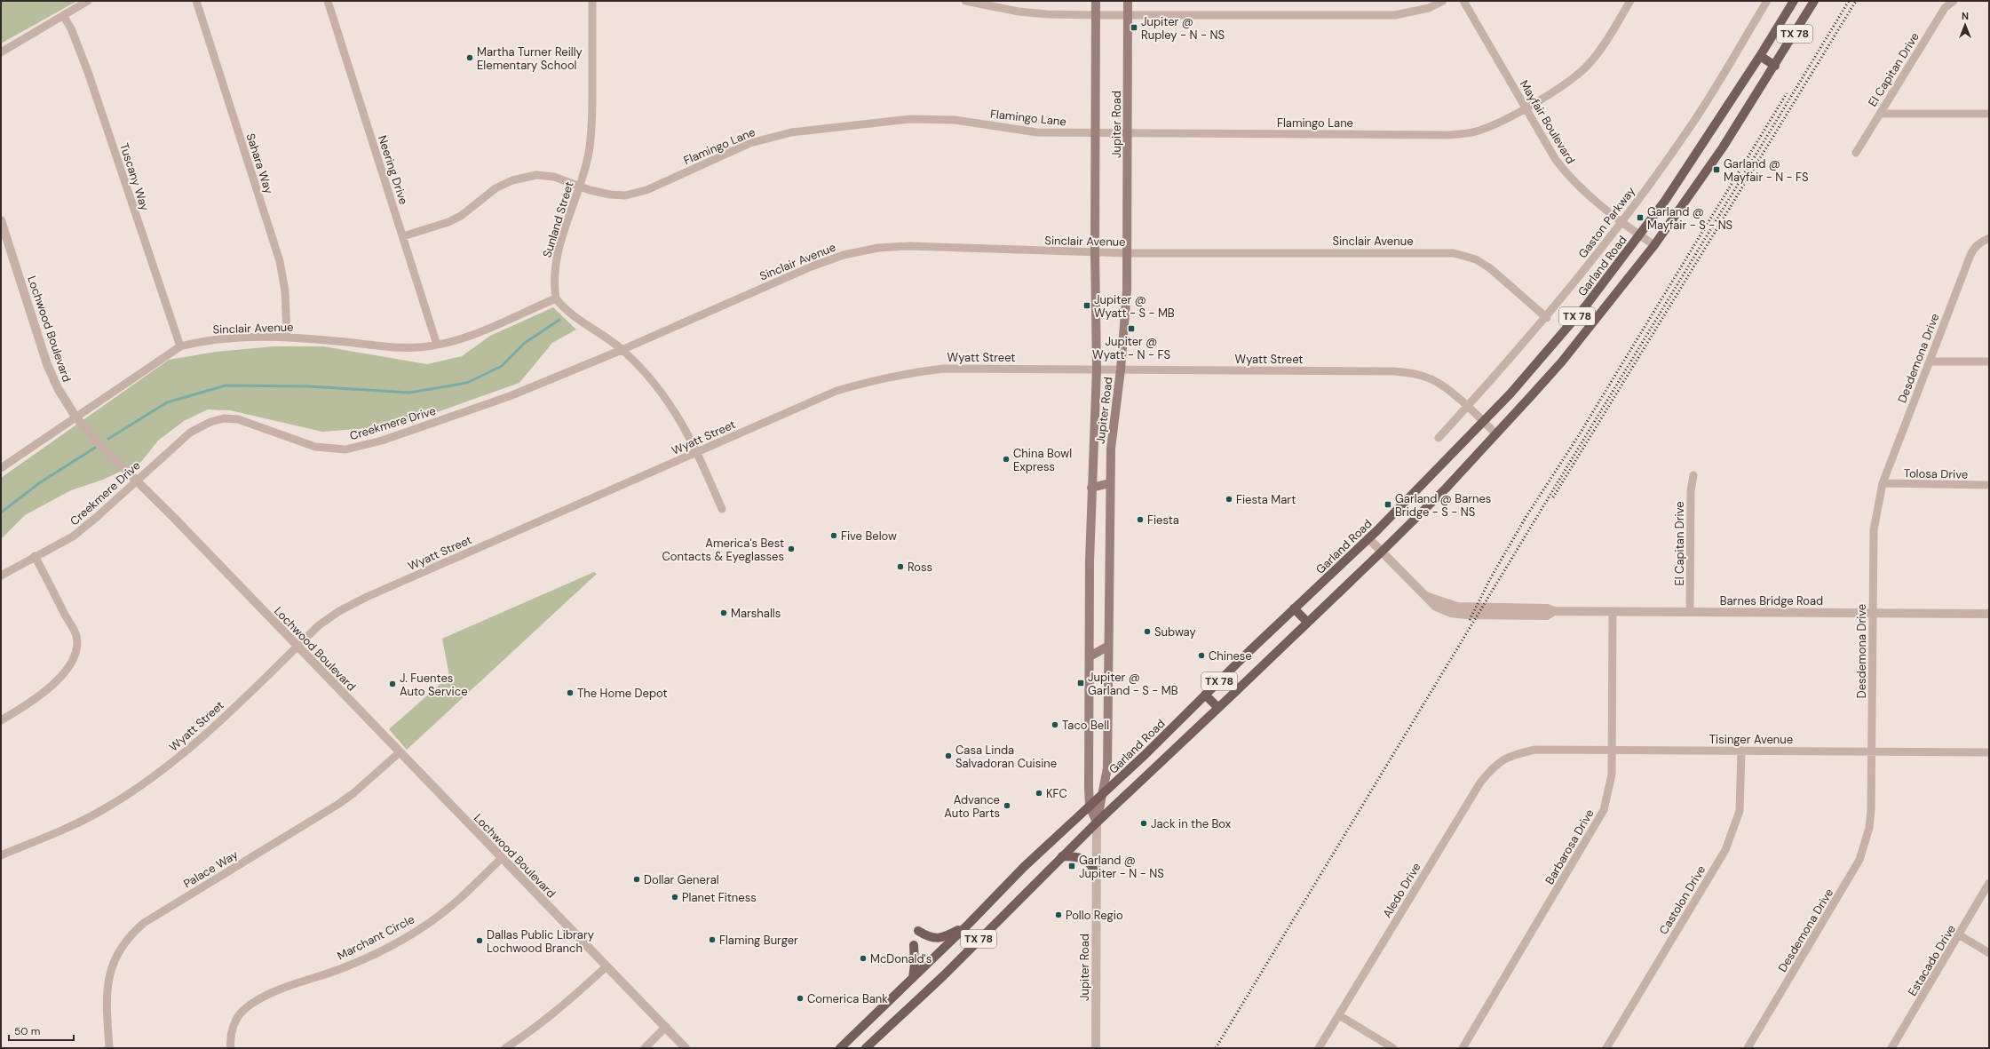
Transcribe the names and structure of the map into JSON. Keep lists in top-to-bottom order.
{
  "streets": {
    "main road": ["TX 78", "Jupiter Road", "Garland Road"],
    "street": [
      "El Capitan Drive",
      "Flamingo Lane",
      "Mayfair Boulevard",
      "Sahara Way",
      "Neering Drive",
      "Tuscany Way",
      "Sunland Street",
      "Gaston Parkway",
      "Sinclair Avenue",
      "Lochwood Boulevard",
      "Wyatt Street",
      "Desdemona Drive",
      "Creekmere Drive",
      "Tolosa Drive",
      "Barnes Bridge Road",
      "Tisinger Avenue",
      "Barbarosa Drive",
      "Palace Way",
      "Aledo Drive",
      "Castolon Drive",
      "Marchant Circle",
      "Estacado Drive"
    ]
  },
  "crossings": [
    ["TX 78", "Mayfair Boulevard"],
    ["TX 78", "Jupiter Road"],
    ["TX 78", "Wyatt Street"],
    ["TX 78", "Barnes Bridge Road"],
    ["El Capitan Drive", "Barnes Bridge Road"],
    ["Flamingo Lane", "Mayfair Boulevard"],
    ["Flamingo Lane", "Jupiter Road"],
    ["Flamingo Lane", "Neering Drive"],
    ["Flamingo Lane", "Sunland Street"],
    ["Mayfair Boulevard", "Gaston Parkway"],
    ["Mayfair Boulevard", "Garland Road"],
    ["Jupiter Road", "Sinclair Avenue"],
    ["Jupiter Road", "Garland Road"],
    ["Jupiter Road", "Wyatt Street"],
    ["Sahara Way", "Sinclair Avenue"],
    ["Neering Drive", "Sinclair Avenue"],
    ["Tuscany Way", "Sinclair Avenue"],
    ["Sunland Street", "Sinclair Avenue"],
    ["Gaston Parkway", "Sinclair Avenue"],
    ["Gaston Parkway", "Wyatt Street"],
    ["Sinclair Avenue", "Lochwood Boulevard"],
    ["Sinclair Avenue", "Creekmere Drive"],
    ["Garland Road", "Wyatt Street"],
    ["Garland Road", "Barnes Bridge Road"],
    ["Lochwood Boulevard", "Wyatt Street"],
    ["Lochwood Boulevard", "Creekmere Drive"],
    ["Lochwood Boulevard", "Palace Way"],
    ["Lochwood Boulevard", "Marchant Circle"],
    ["Desdemona Drive", "Tolosa Drive"],
    ["Desdemona Drive", "Barnes Bridge Road"],
    ["Desdemona Drive", "Tisinger Avenue"],
    ["Barnes Bridge Road", "Barbarosa Drive"],
    ["Tisinger Avenue", "Barbarosa Drive"],
    ["Tisinger Avenue", "Aledo Drive"],
    ["Tisinger Avenue", "Castolon Drive"]
  ],
  "places": {
    "transit": [
      "Jupiter @ Rupley - N - NS",
      "Garland @ Mayfair - N - FS",
      "Garland @ Mayfair - S - NS",
      "Jupiter @ Wyatt - S - MB",
      "Jupiter @ Wyatt - N - FS",
      "Garland @ Barnes Bridge - S - NS",
      "Jupiter @ Garland - S - MB",
      "Garland @ Jupiter - N - NS"
    ],
    "other": [
      "Martha Turner Reilly Elementary School",
      "China Bowl Express",
      "Fiesta Mart",
      "Fiesta",
      "Five Below",
      "America's Best Contacts & Eyeglasses",
      "Ross",
      "Marshalls",
      "Subway",
      "Chinese",
      "J. Fuentes Auto Service",
      "The Home Depot",
      "Taco Bell",
      "Casa Linda Salvadoran Cuisine",
      "KFC",
      "Advance Auto Parts",
      "Jack in the Box",
      "Dollar General",
      "Planet Fitness",
      "Pollo Regio",
      "Flaming Burger",
      "Dallas Public Library Lochwood Branch",
      "McDonald's",
      "Comerica Bank"
    ]
  },
  "scale_bar": "50 m",
  "north": "top"
}
